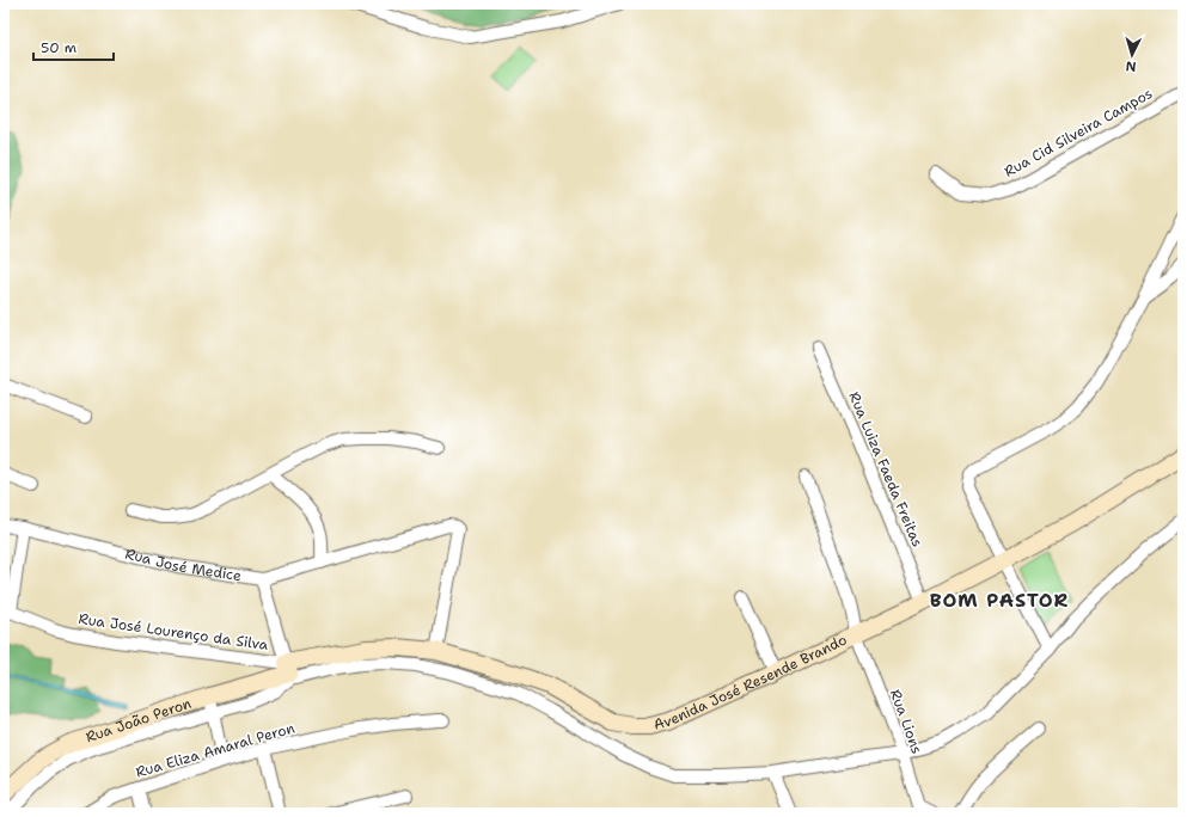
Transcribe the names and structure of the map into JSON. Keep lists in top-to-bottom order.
{
  "streets": {
    "street": [
      "Rua Cid Silveira Campos",
      "Rua Luiza Faeda Freitas",
      "Rua José Medice",
      "Rua José Lourenço da Silva",
      "Avenida José Resende Brando",
      "Rua João Peron",
      "Rua Lions",
      "Rua Eliza Amaral Peron"
    ]
  },
  "crossings": [
    ["Rua Luiza Faeda Freitas", "Avenida José Resende Brando"],
    ["Rua José Medice", "Rua José Lourenço da Silva"],
    ["Rua José Medice", "Avenida José Resende Brando"],
    ["Rua José Medice", "Rua João Peron"],
    ["Rua José Lourenço da Silva", "Avenida José Resende Brando"],
    ["Rua José Lourenço da Silva", "Rua João Peron"],
    ["Avenida José Resende Brando", "Rua João Peron"],
    ["Avenida José Resende Brando", "Rua Lions"]
  ],
  "districts": ["BOM PASTOR"],
  "scale_bar": "50 m",
  "north": "bottom"
}
